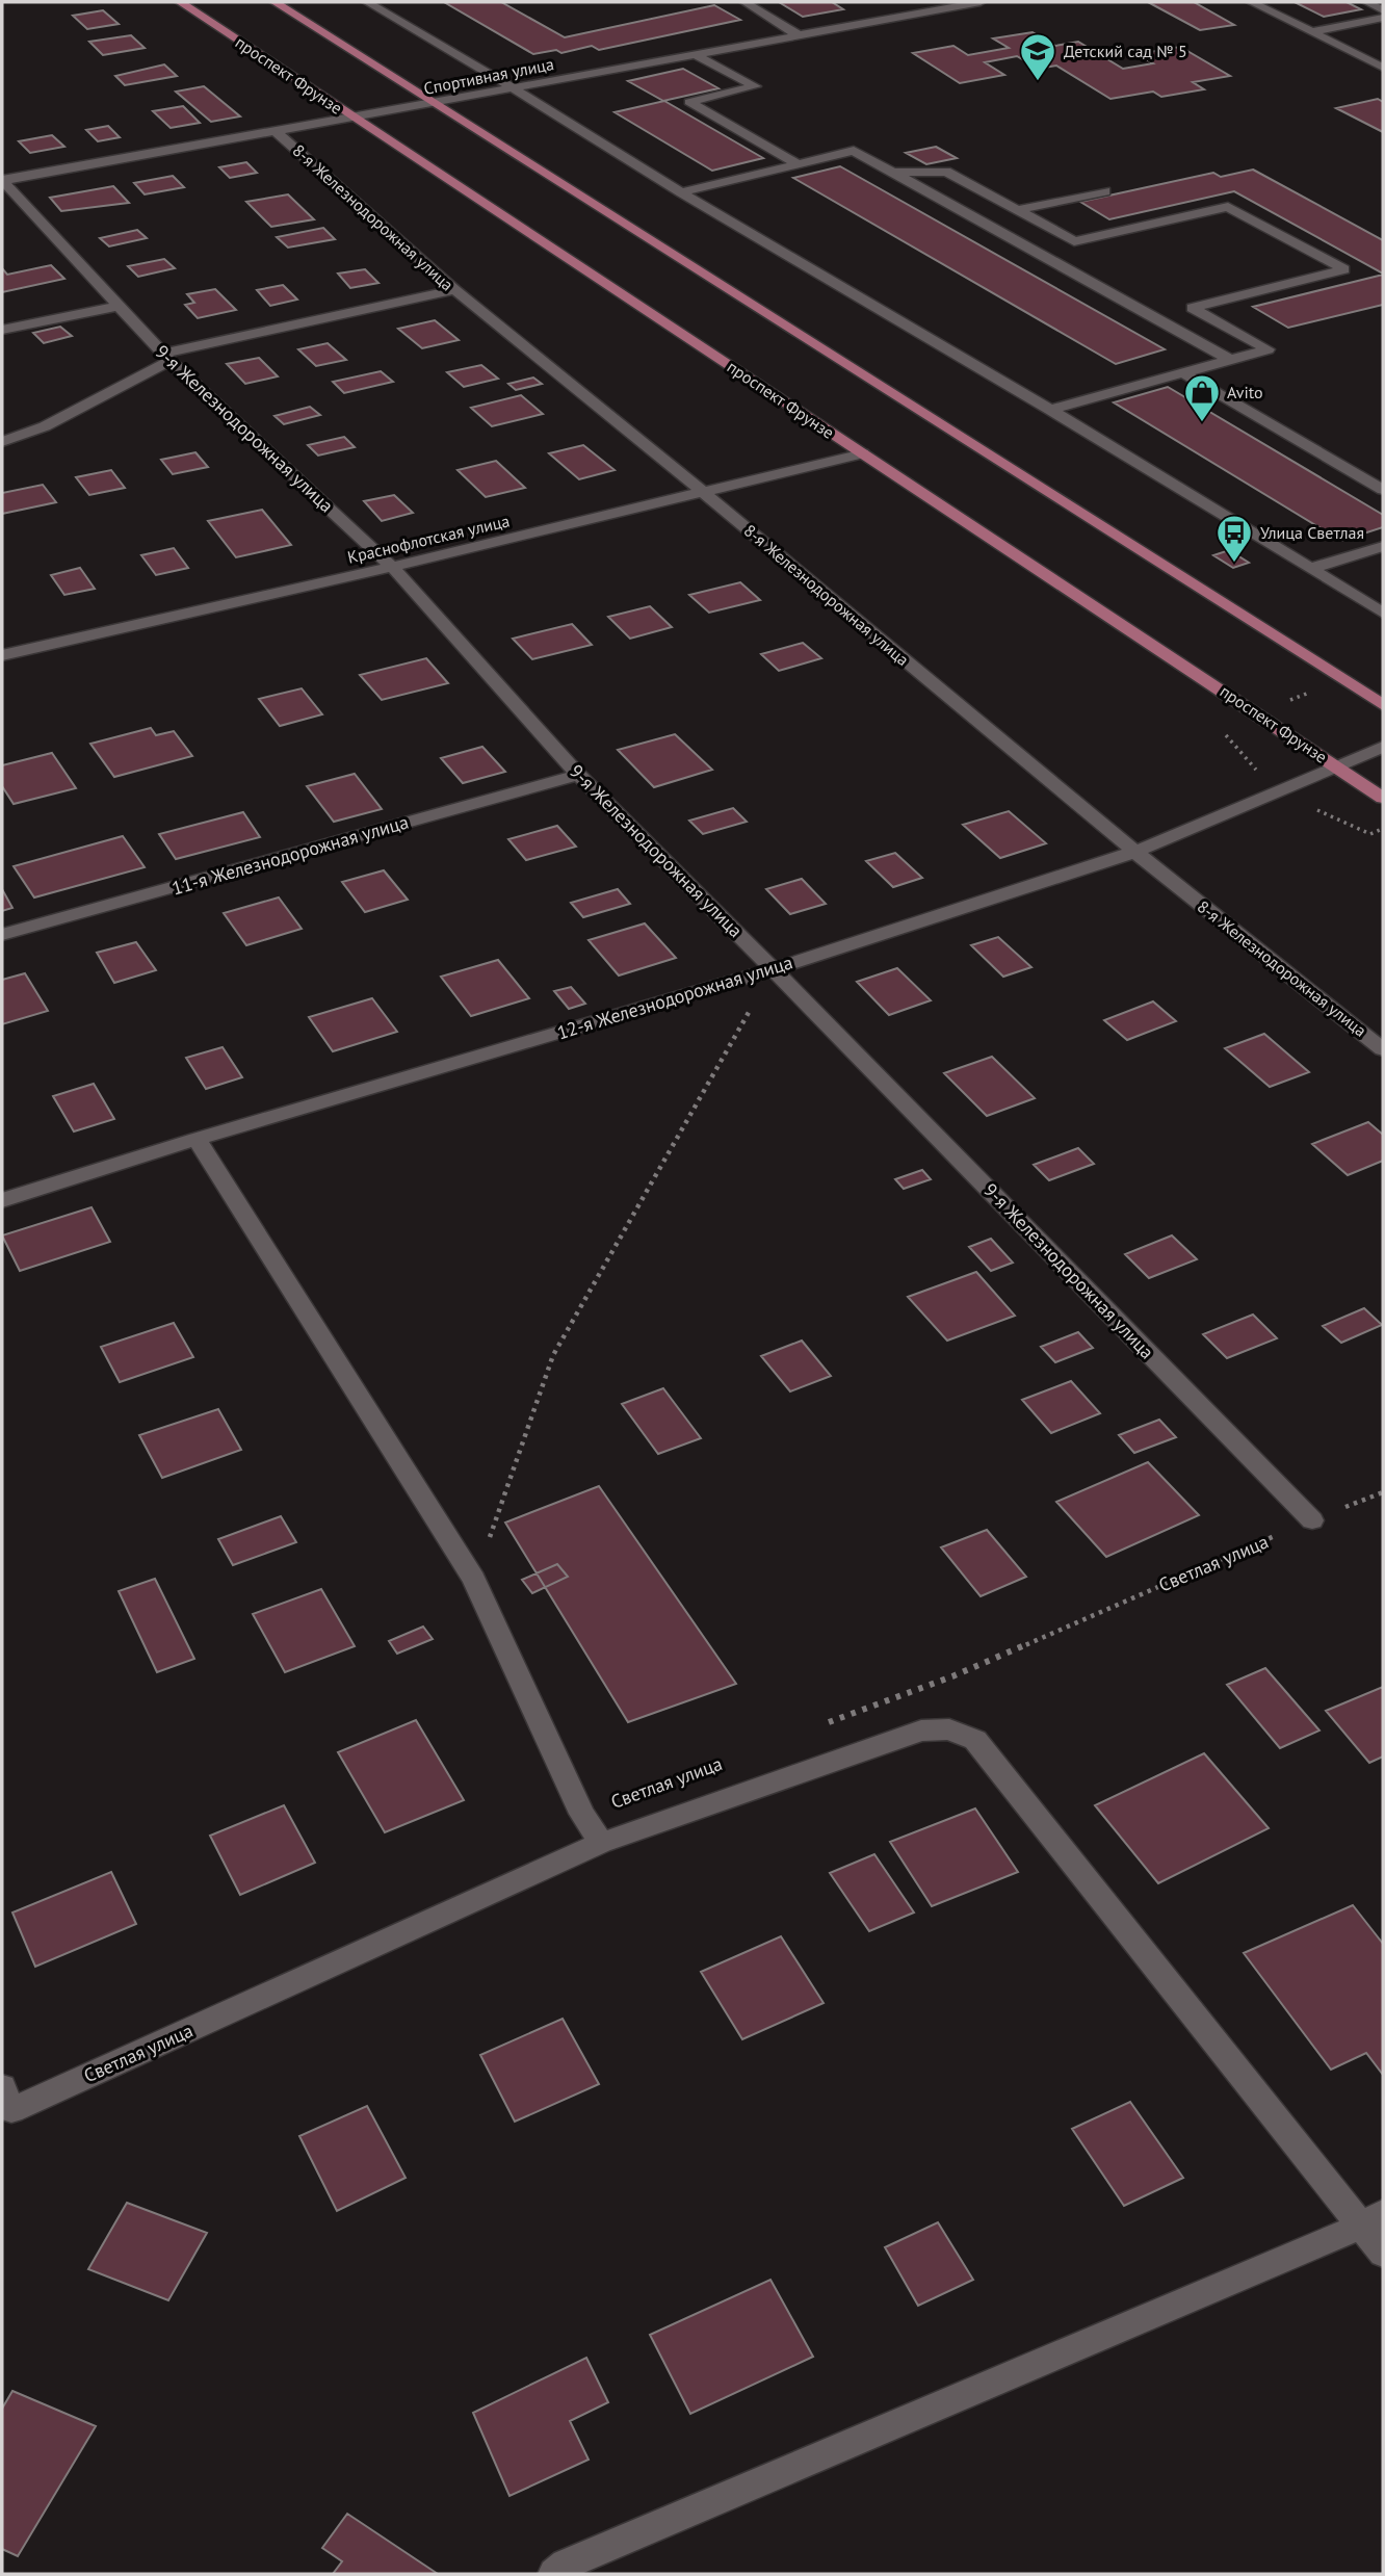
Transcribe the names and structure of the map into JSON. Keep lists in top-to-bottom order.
{
  "streets": {
    "main road": ["проспект Фрунзе"],
    "street": [
      "Спортивная улица",
      "8-я Железнодорожная улица",
      "9-я Железнодорожная улица",
      "Краснофлотская улица",
      "11-я Железнодорожная улица",
      "12-я Железнодорожная улица",
      "Светлая улица"
    ]
  },
  "crossings": [
    ["проспект Фрунзе", "Спортивная улица"],
    ["проспект Фрунзе", "Краснофлотская улица"],
    ["проспект Фрунзе", "12-я Железнодорожная улица"],
    ["Спортивная улица", "8-я Железнодорожная улица"],
    ["Спортивная улица", "9-я Железнодорожная улица"],
    ["8-я Железнодорожная улица", "Краснофлотская улица"],
    ["8-я Железнодорожная улица", "12-я Железнодорожная улица"],
    ["9-я Железнодорожная улица", "Краснофлотская улица"],
    ["9-я Железнодорожная улица", "11-я Железнодорожная улица"],
    ["9-я Железнодорожная улица", "12-я Железнодорожная улица"],
    ["9-я Железнодорожная улица", "Светлая улица"]
  ],
  "places": {
    "school or university": ["Детский сад № 5"],
    "shop": ["Avito"],
    "bus stop": ["Улица Светлая"]
  }
}
